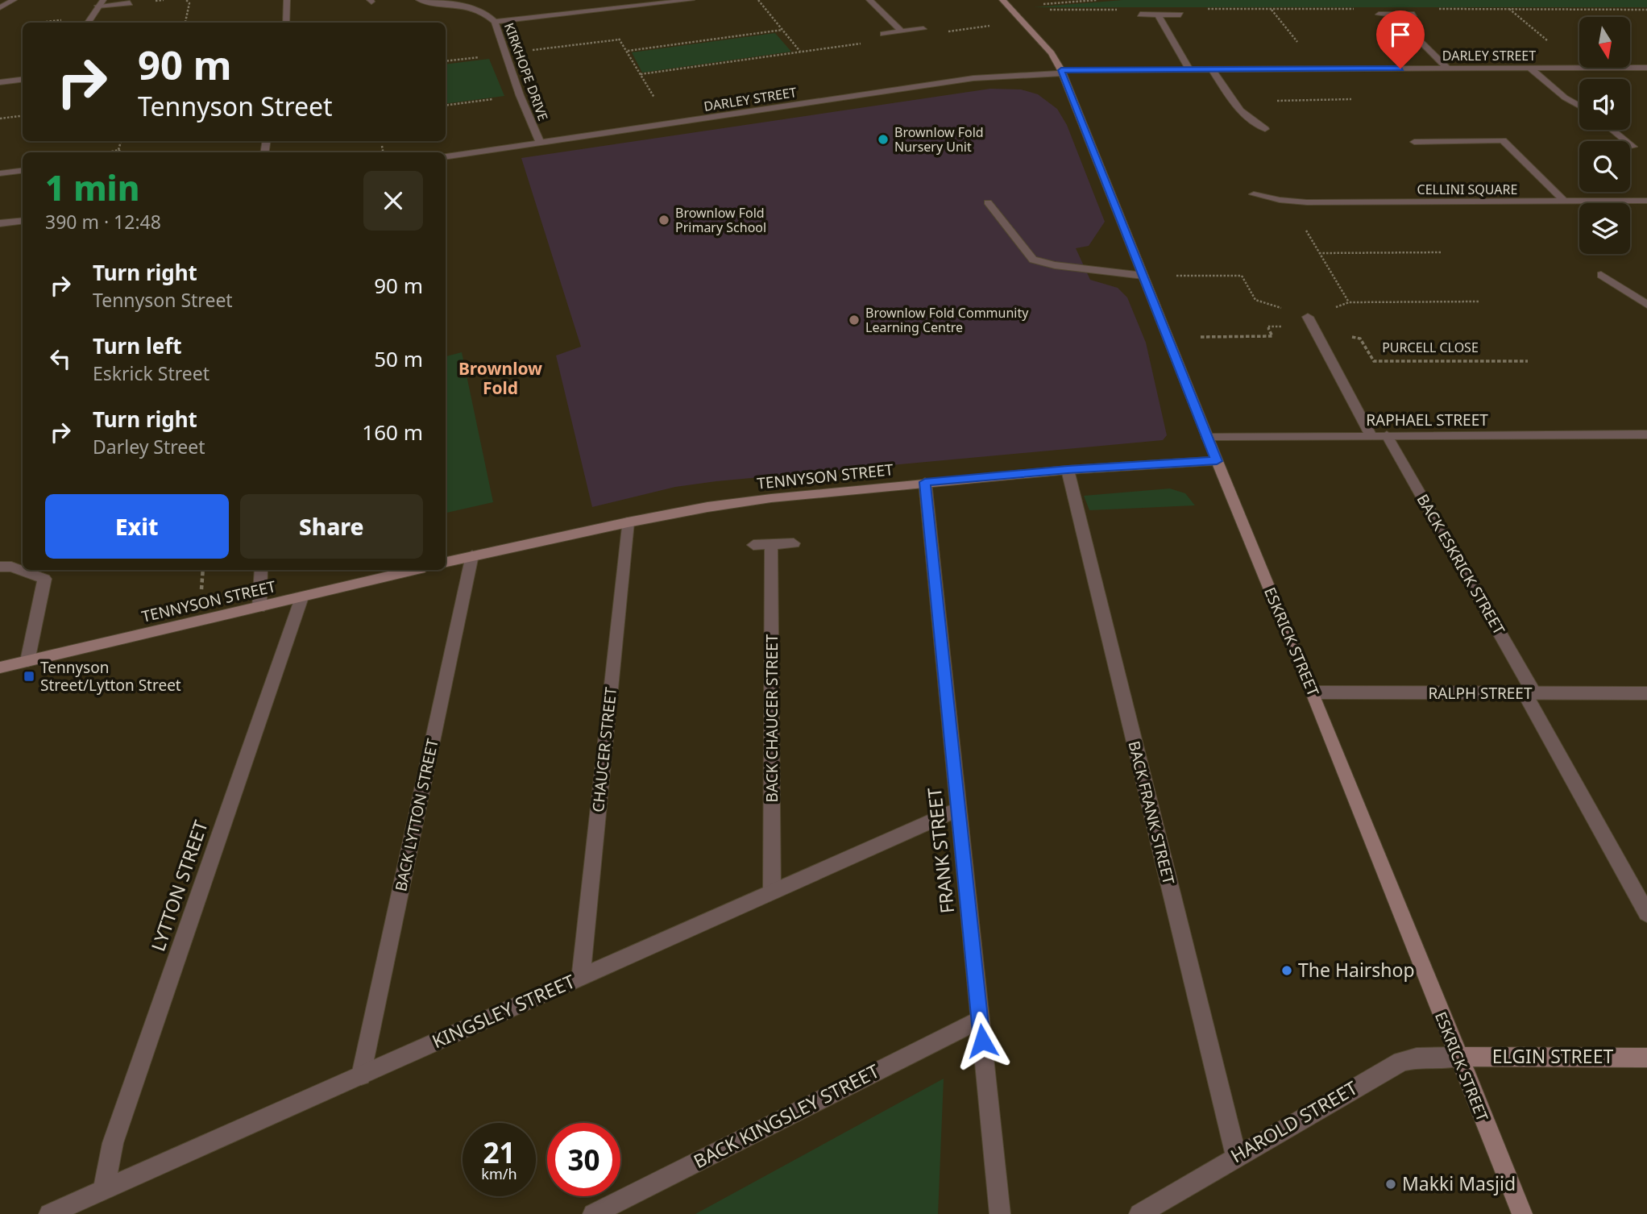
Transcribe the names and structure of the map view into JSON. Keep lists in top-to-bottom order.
{
  "streets": {
    "street": [
      "DARLEY STREET",
      "KIRKHOPE DRIVE",
      "CELLINI SQUARE",
      "RAPHAEL STREET",
      "TENNYSON STREET",
      "BACK ESKRICK STREET",
      "ESKRICK STREET",
      "RALPH STREET",
      "BACK CHAUCER STREET",
      "CHAUCER STREET",
      "BACK FRANK STREET",
      "BACK LYTTON STREET",
      "FRANK STREET",
      "LYTTON STREET",
      "KINGSLEY STREET",
      "ELGIN STREET",
      "BACK KINGSLEY STREET",
      "HAROLD STREET"
    ],
    "path": ["PURCELL CLOSE"]
  },
  "crossings": [
    ["DARLEY STREET", "KIRKHOPE DRIVE"],
    ["DARLEY STREET", "ESKRICK STREET"],
    ["PURCELL CLOSE", "ESKRICK STREET"],
    ["RAPHAEL STREET", "BACK ESKRICK STREET"],
    ["RAPHAEL STREET", "ESKRICK STREET"],
    ["TENNYSON STREET", "ESKRICK STREET"],
    ["TENNYSON STREET", "CHAUCER STREET"],
    ["TENNYSON STREET", "BACK FRANK STREET"],
    ["TENNYSON STREET", "BACK LYTTON STREET"],
    ["TENNYSON STREET", "FRANK STREET"],
    ["TENNYSON STREET", "LYTTON STREET"],
    ["BACK ESKRICK STREET", "RALPH STREET"],
    ["ESKRICK STREET", "RALPH STREET"],
    ["ESKRICK STREET", "ELGIN STREET"],
    ["ESKRICK STREET", "HAROLD STREET"],
    ["BACK CHAUCER STREET", "KINGSLEY STREET"],
    ["CHAUCER STREET", "KINGSLEY STREET"],
    ["BACK FRANK STREET", "HAROLD STREET"],
    ["BACK LYTTON STREET", "KINGSLEY STREET"],
    ["FRANK STREET", "KINGSLEY STREET"],
    ["FRANK STREET", "BACK KINGSLEY STREET"],
    ["LYTTON STREET", "KINGSLEY STREET"],
    ["ELGIN STREET", "HAROLD STREET"]
  ],
  "districts": ["Brownlow Fold"],
  "places": {
    "other": [
      "Brownlow Fold Nursery Unit",
      "Brownlow Fold Primary School",
      "Brownlow Fold Community Learning Centre",
      "The Hairshop",
      "Makki Masjid"
    ],
    "transit": ["Tennyson Street/Lytton Street"]
  },
  "north": "bottom",
  "page": {
    "turn": ["90 m", "Tennyson Street"],
    "heading": ["1 min", "390 m · 12:48"],
    "list": [
      {
        "name": "Turn right",
        "note": "Tennyson Street",
        "value": "90 m"
      },
      {
        "name": "Turn left",
        "note": "Eskrick Street",
        "value": "50 m"
      },
      {
        "name": "Turn right",
        "note": "Darley Street",
        "value": "160 m"
      }
    ],
    "buttons": ["Exit", "Share"],
    "speed": "21 km/h",
    "limit": "30"
  }
}
